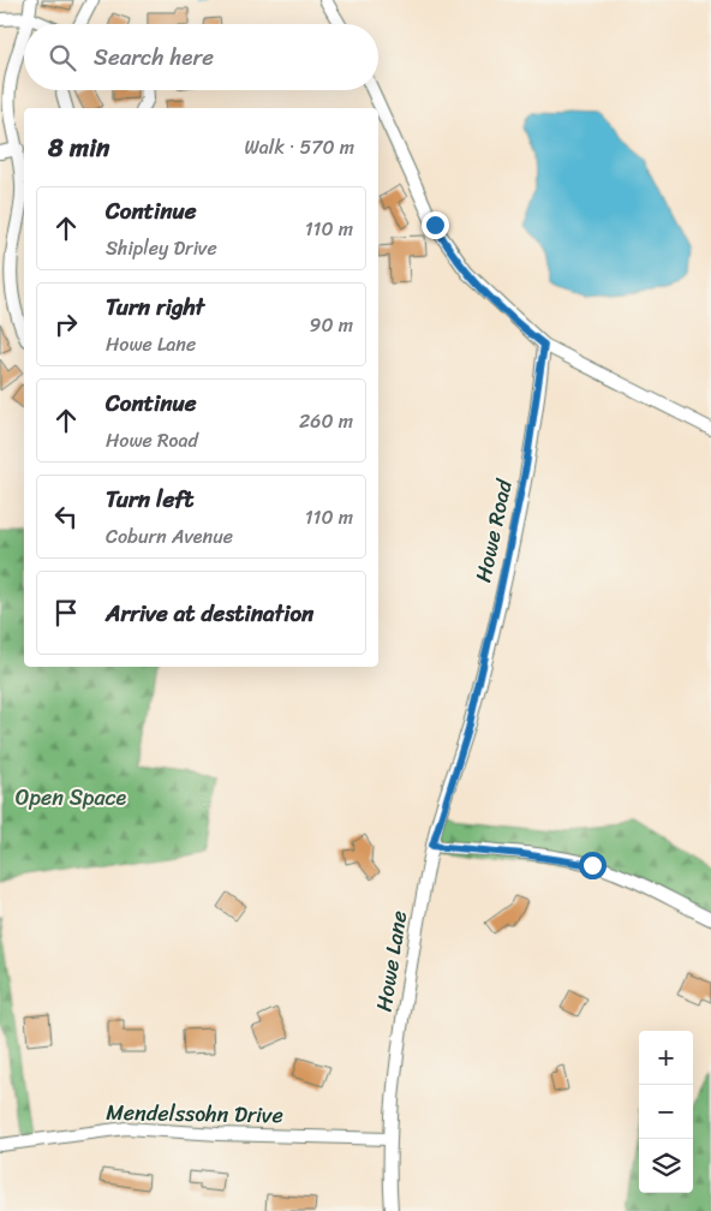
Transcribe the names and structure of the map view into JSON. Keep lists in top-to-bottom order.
{
  "streets": {
    "street": ["Howe Road", "Howe Lane", "Mendelssohn Drive"]
  },
  "crossings": [
    ["Howe Road", "Howe Lane"],
    ["Howe Lane", "Mendelssohn Drive"]
  ],
  "parks": ["Open Space"],
  "page": {
    "search": "Search here",
    "heading": ["8 min", "Walk · 570 m"],
    "list": [
      ["Continue", "Shipley Drive", "110 m"],
      ["Turn right", "Howe Lane", "90 m"],
      ["Continue", "Howe Road", "260 m"],
      ["Turn left", "Coburn Avenue", "110 m"],
      "Arrive at destination"
    ],
    "map_buttons": ["+", "−"]
  }
}
